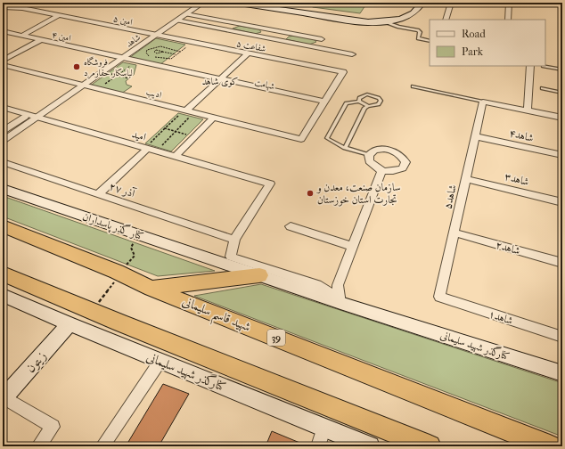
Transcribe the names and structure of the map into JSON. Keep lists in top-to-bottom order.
{
  "streets": {
    "highway": ["شهید قاسم سلیمانی", "39"],
    "main road": ["کنار گذر پاسداران", "کنارگذر شهید سلیمانی", "زیتون"],
    "street": [
      "امین ۵",
      "امین ۴",
      "شاهد",
      "شفاعت ۵",
      "شهامت",
      "ادیب",
      "امید",
      "شاهد۴",
      "شاهد۳",
      "آذر ۲۷",
      "شاهد۵",
      "شاهد۲",
      "شاهد۱"
    ]
  },
  "crossings": [
    ["امین ۵", "شاهد"],
    ["امین ۵", "شفاعت ۵"],
    ["امین ۴", "شاهد"],
    ["امین ۴", "شهامت"],
    ["شاهد", "شفاعت ۵"],
    ["شاهد", "شهامت"],
    ["شاهد", "ادیب"],
    ["شاهد", "امید"],
    ["شفاعت ۵", "شهامت"],
    ["شفاعت ۵", "ادیب"],
    ["شهامت", "ادیب"],
    ["امید", "آذر ۲۷"],
    ["شاهد۴", "شاهد۵"],
    ["شاهد۳", "شاهد۵"],
    ["شاهد۵", "شاهد۲"],
    ["شاهد۵", "شاهد۱"],
    ["کنار گذر پاسداران", "کنارگذر شهید سلیمانی"],
    ["کنارگذر شهید سلیمانی", "زیتون"]
  ],
  "districts": ["کوی شاهد"],
  "places": ["فروشگاه لباسکار حفارمرد", "سازمان صنعت، معدن و تجارت استان خوزستان"],
  "legend": ["Road", "Park"]
}
